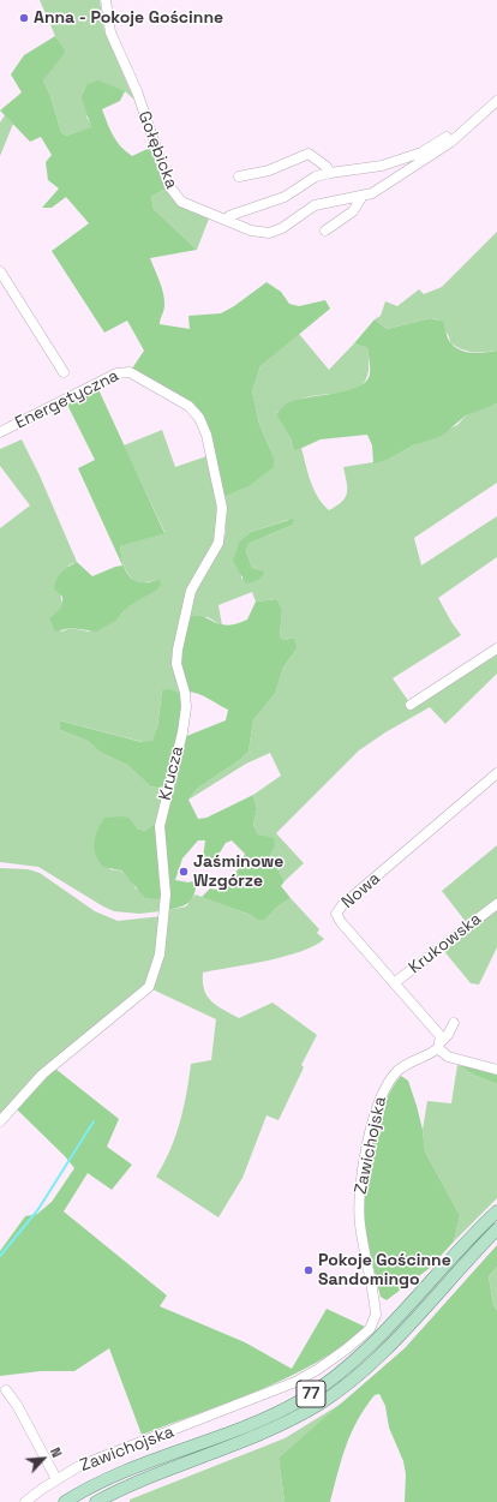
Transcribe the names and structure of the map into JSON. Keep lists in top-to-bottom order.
{
  "streets": {
    "main road": ["77"],
    "street": [
      "Gołębicka",
      "Energetyczna",
      "Krucza",
      "Nowa",
      "Krukowska",
      "Zawichojska"
    ]
  },
  "crossings": [
    ["Energetyczna", "Krucza"],
    ["Nowa", "Krukowska"],
    ["Nowa", "Zawichojska"]
  ],
  "places": ["Anna - Pokoje Gościnne", "Jaśminowe Wzgórze", "Pokoje Gościnne Sandomingo"],
  "north": "top right"
}
